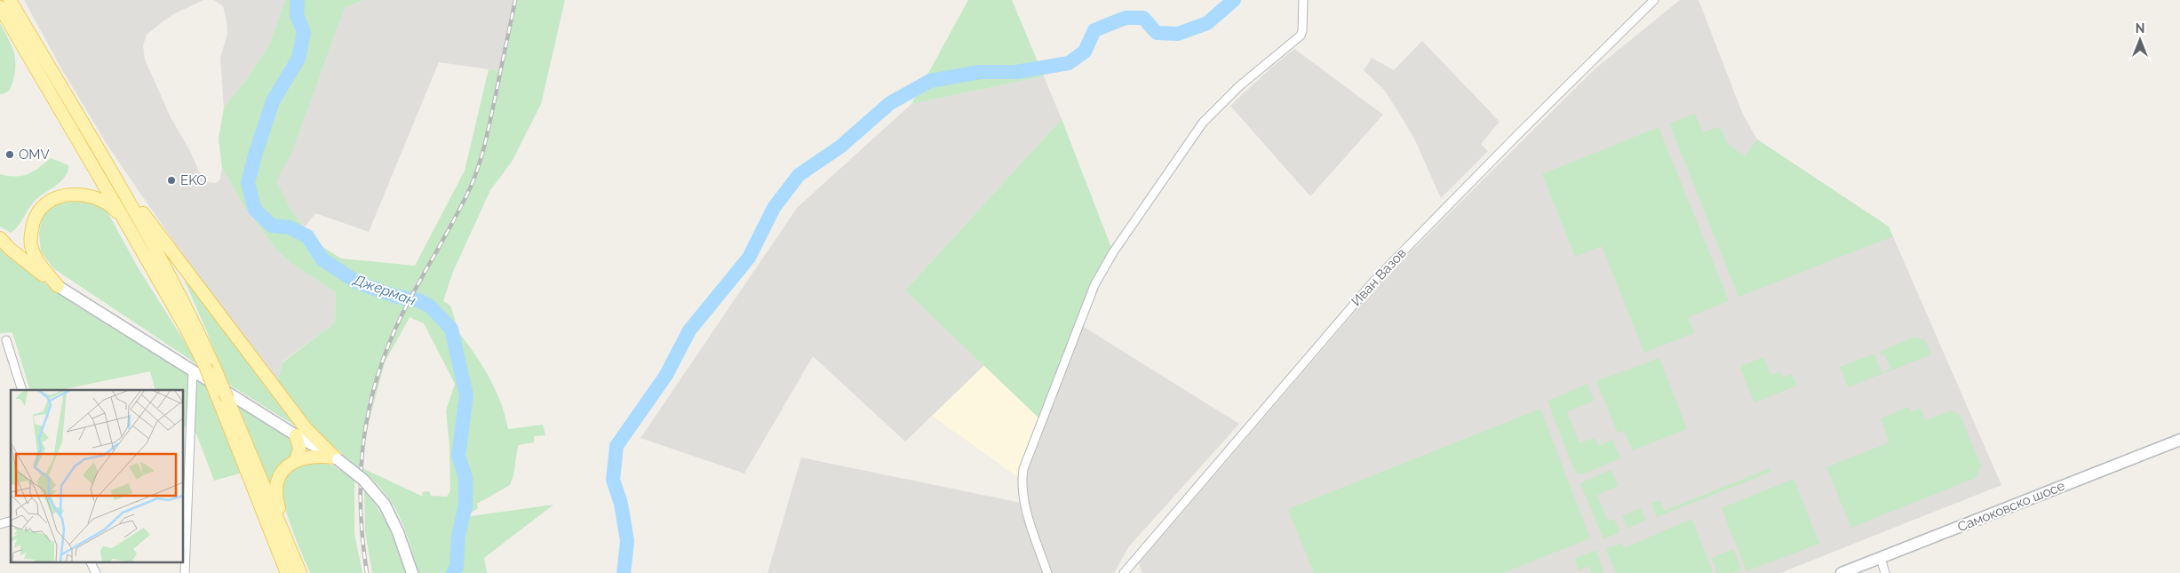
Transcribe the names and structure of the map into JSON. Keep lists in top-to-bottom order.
{
  "streets": {
    "main road": ["Самоковско шосе"],
    "street": ["Иван Вазов"]
  },
  "water": ["Джерман"],
  "places": ["OMV", "EKO"],
  "north": "top"
}
